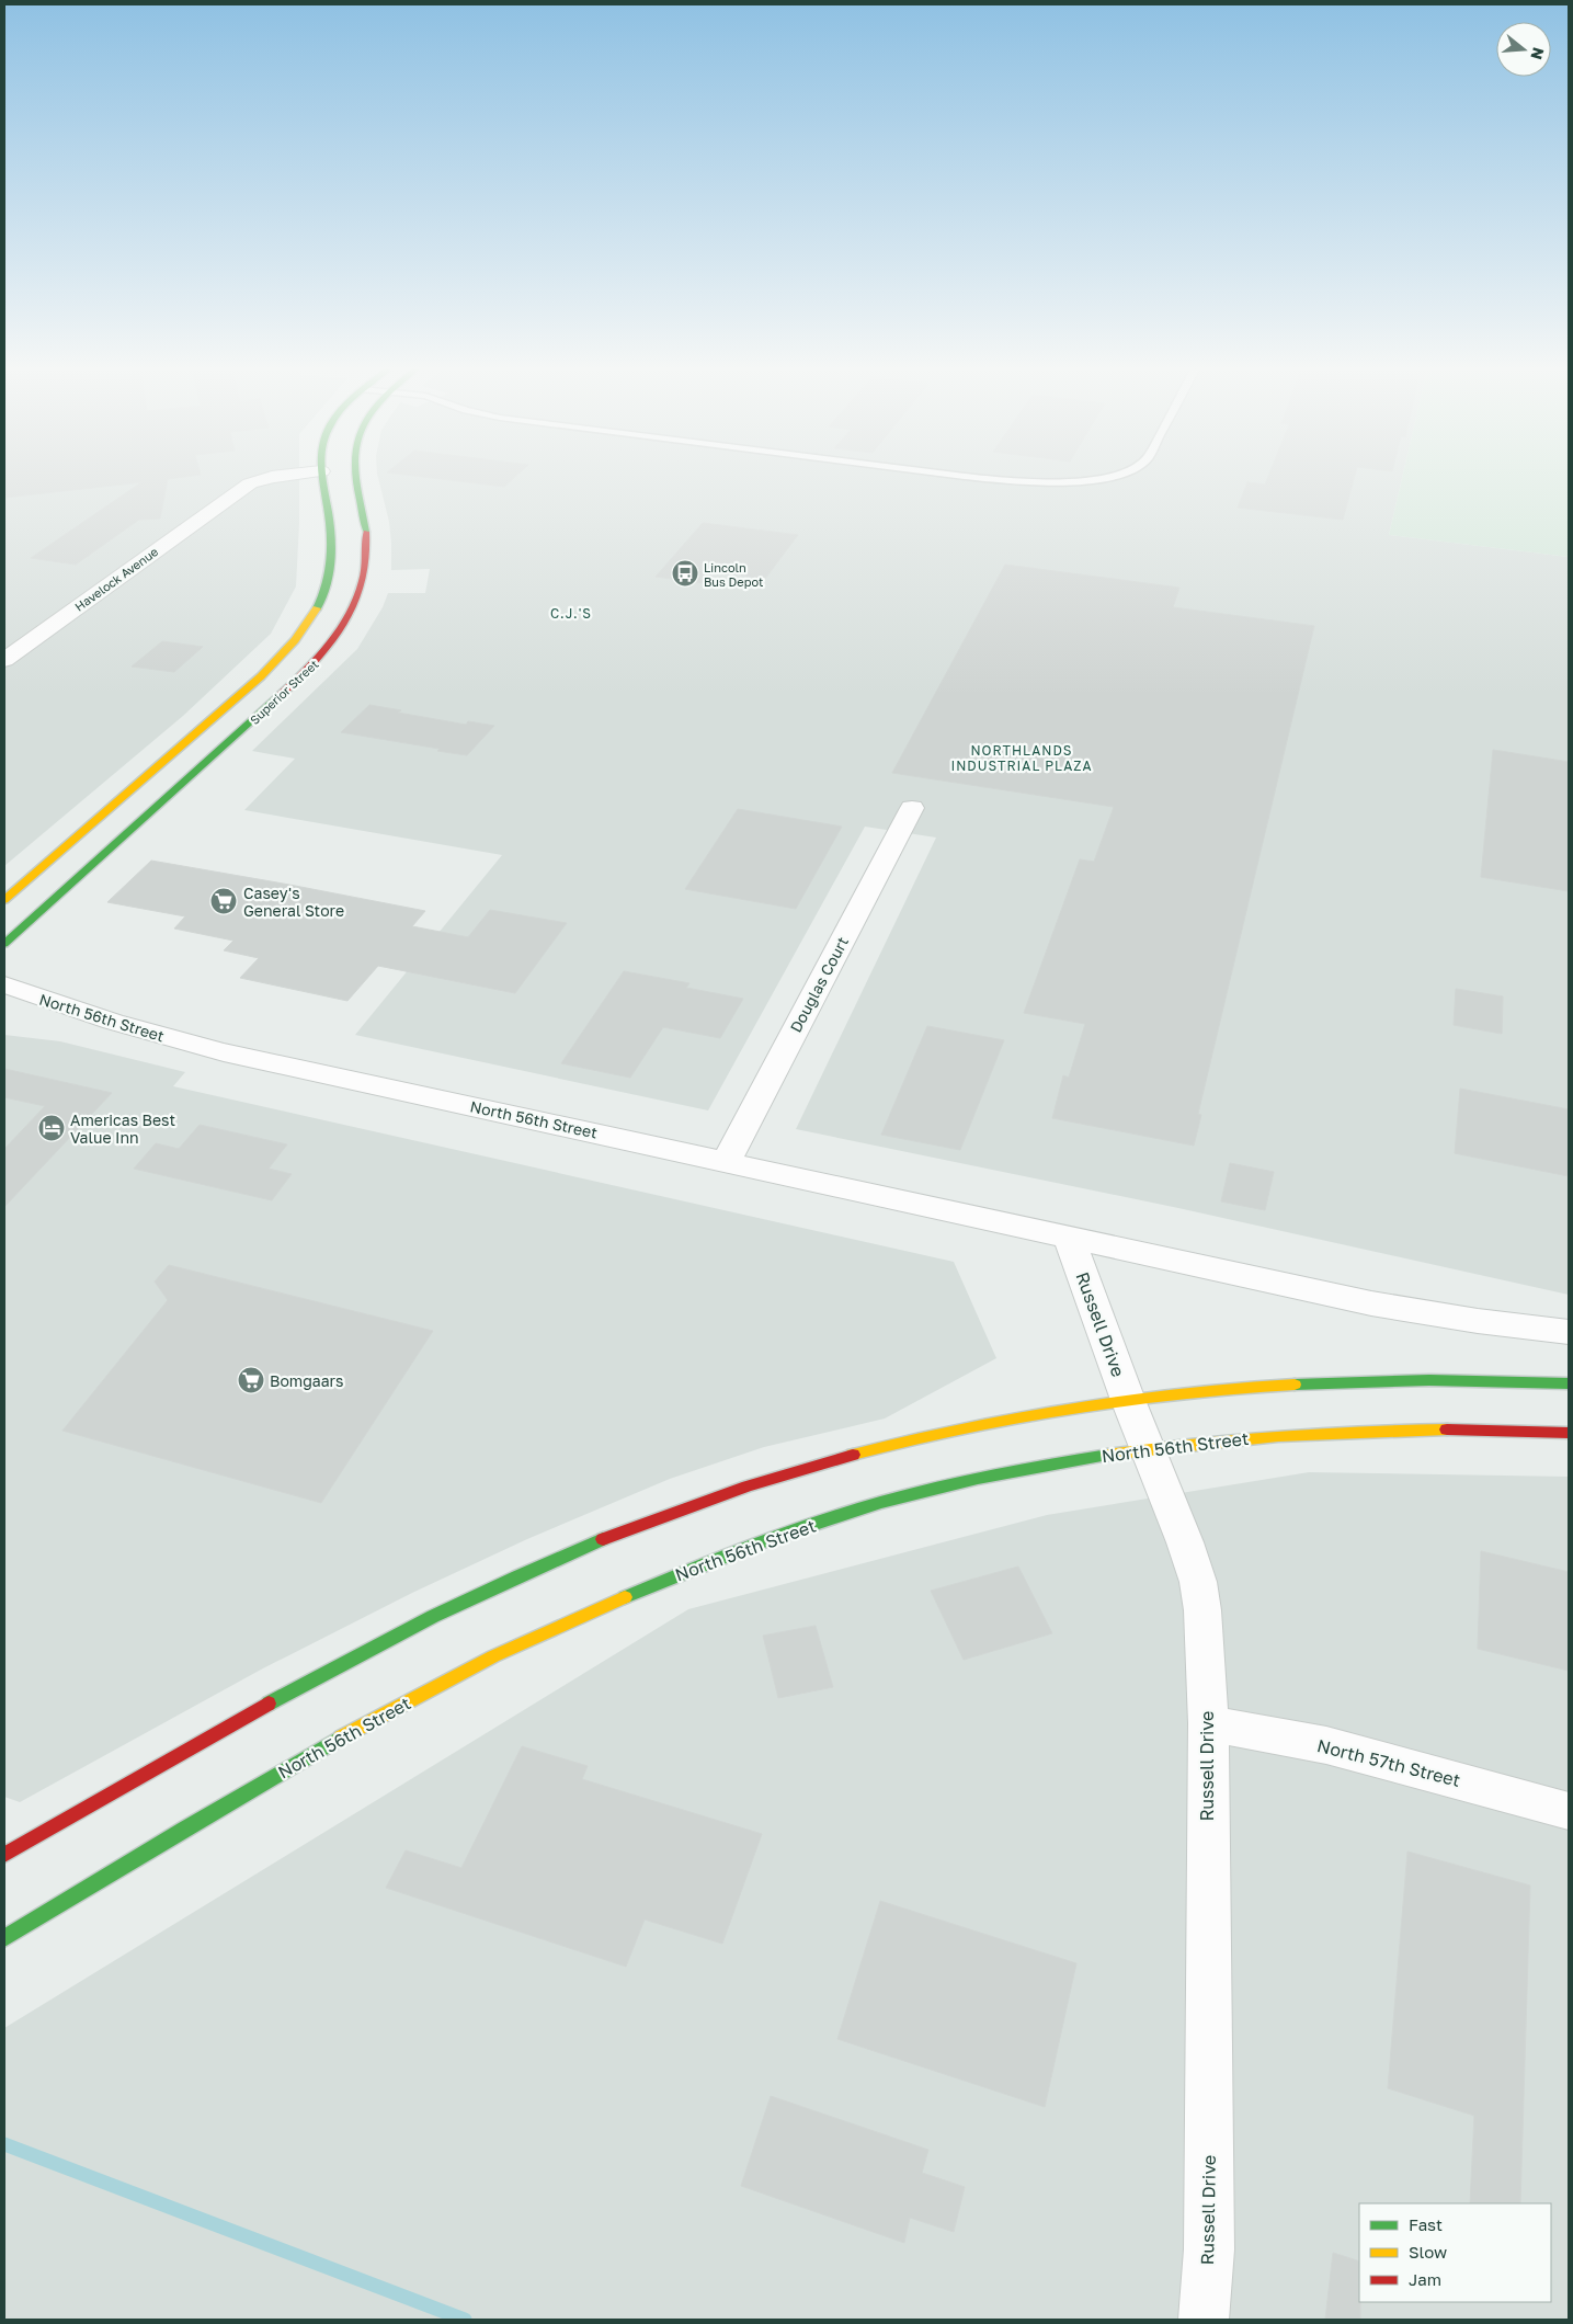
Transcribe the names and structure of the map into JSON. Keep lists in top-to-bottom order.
{
  "streets": {
    "main road": ["Superior Street", "North 56th Street"],
    "street": [
      "Havelock Avenue",
      "Douglas Court",
      "Russell Drive",
      "North 57th Street"
    ]
  },
  "crossings": [
    ["Douglas Court", "North 56th Street"],
    ["North 56th Street", "Russell Drive"],
    ["Russell Drive", "North 57th Street"]
  ],
  "districts": ["C.J.'S", "NORTHLANDS INDUSTRIAL PLAZA"],
  "places": {
    "bus stop": ["Lincoln Bus Depot"],
    "supermarket": ["Casey's General Store", "Bomgaars"],
    "hotel": ["Americas Best Value Inn"]
  },
  "legend": ["Fast", "Slow", "Jam"],
  "north": "right"
}
